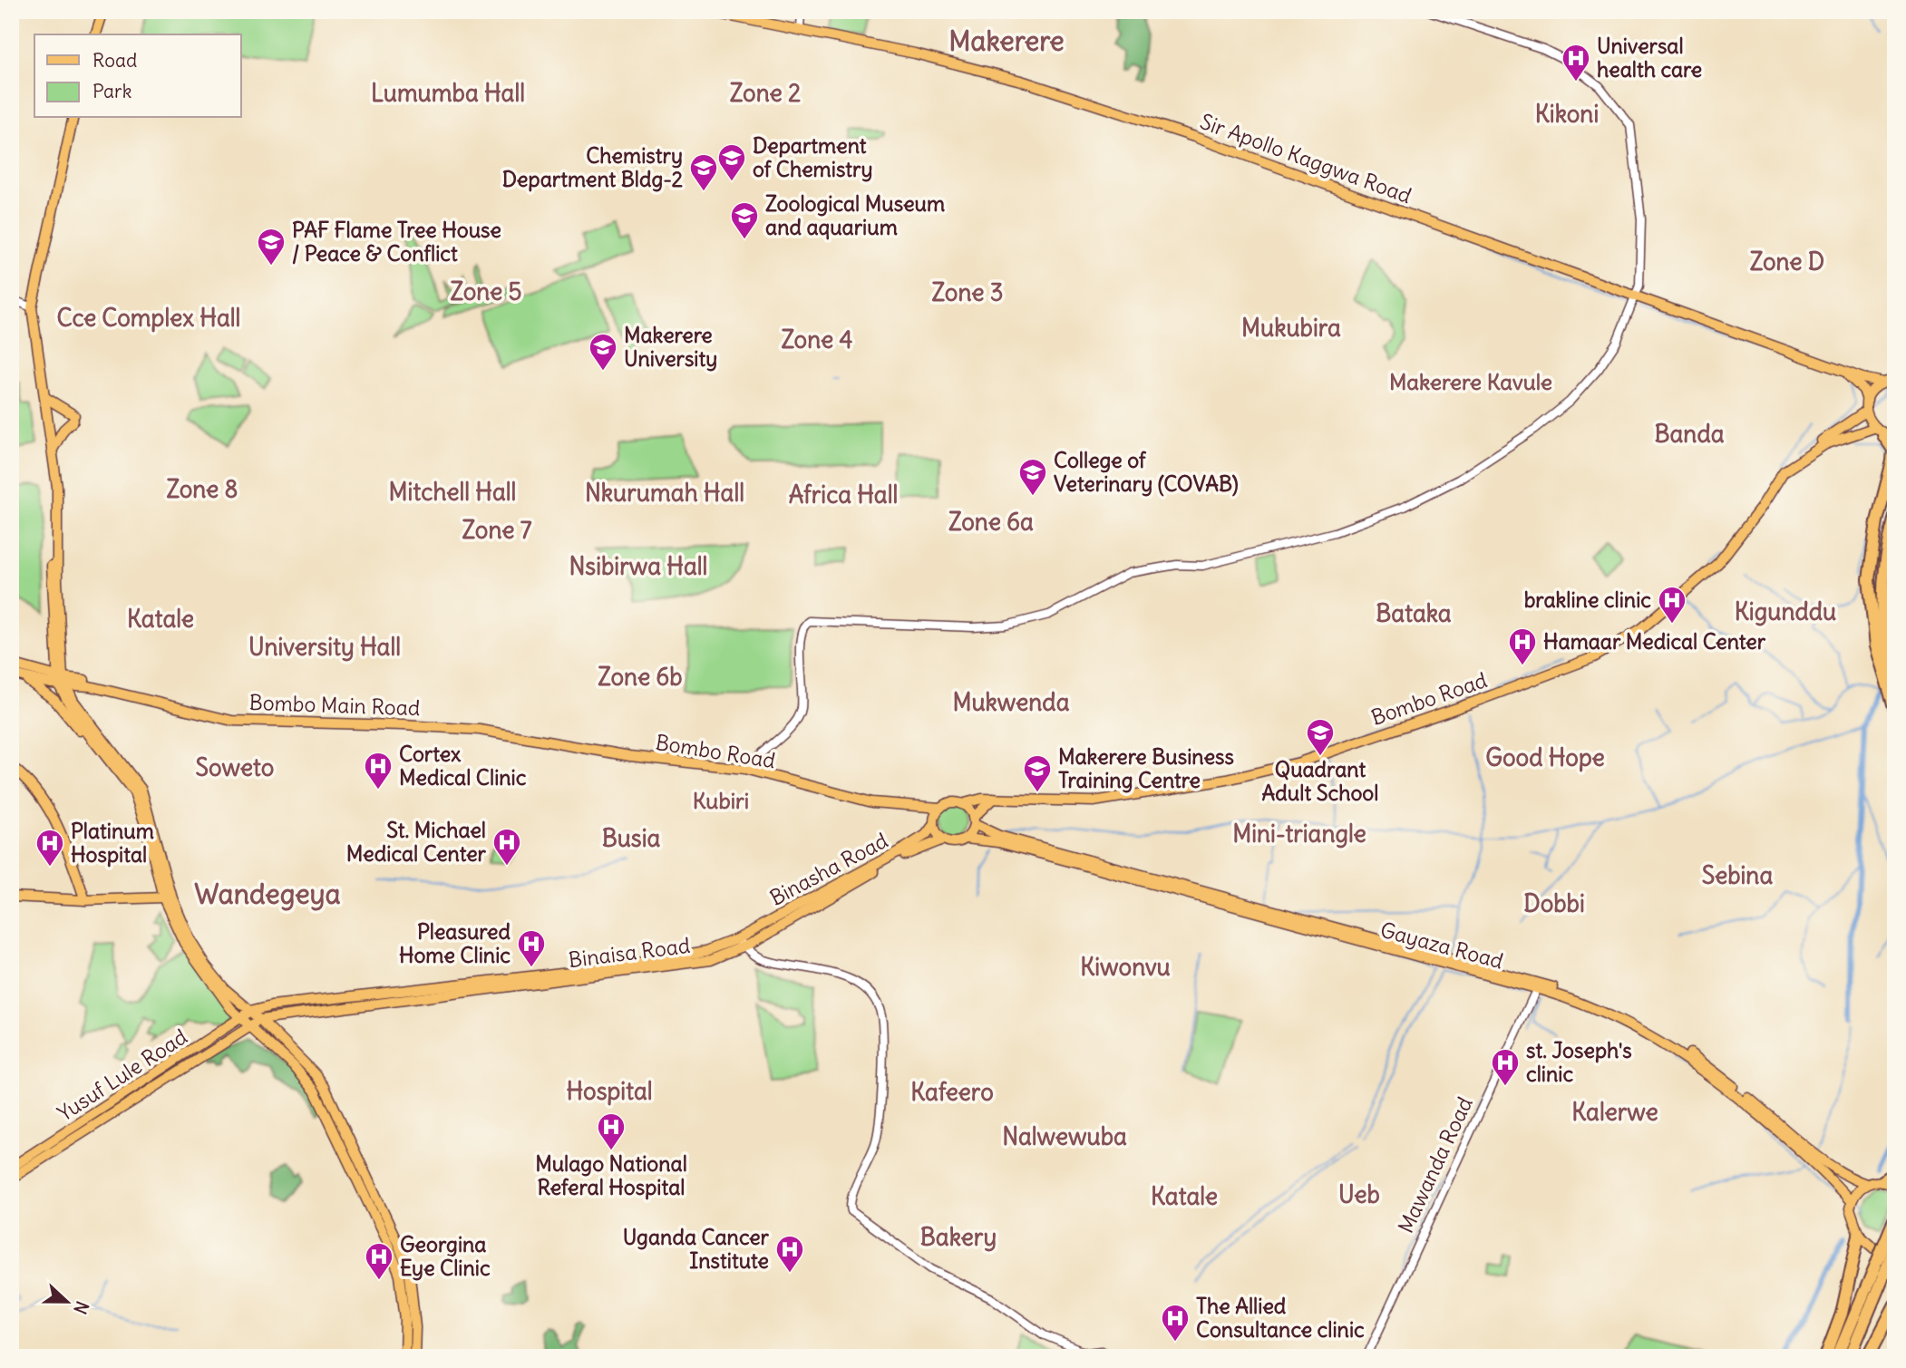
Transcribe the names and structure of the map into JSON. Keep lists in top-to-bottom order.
{
  "streets": {
    "main road": [
      "Sir Apollo Kaggwa Road",
      "Bombo Road",
      "Bombo Main Road",
      "Binasha Road",
      "Gayaza Road",
      "Binaisa Road",
      "Yusuf Lule Road"
    ],
    "street": ["Mawanda Road"]
  },
  "crossings": [
    ["Bombo Road", "Bombo Main Road"],
    ["Bombo Road", "Binasha Road"],
    ["Bombo Road", "Gayaza Road"],
    ["Bombo Road", "Binaisa Road"],
    ["Binasha Road", "Gayaza Road"],
    ["Binasha Road", "Binaisa Road"],
    ["Gayaza Road", "Binaisa Road"],
    ["Gayaza Road", "Mawanda Road"],
    ["Binaisa Road", "Yusuf Lule Road"]
  ],
  "districts": [
    "Makerere",
    "Lumumba Hall",
    "Zone 2",
    "Kikoni",
    "Zone D",
    "Zone 5",
    "Zone 3",
    "Cce Complex Hall",
    "Mukubira",
    "Zone 4",
    "Makerere Kavule",
    "Banda",
    "Zone 8",
    "Mitchell Hall",
    "Nkurumah Hall",
    "Africa Hall",
    "Zone 6a",
    "Zone 7",
    "Nsibirwa Hall",
    "Kigunddu",
    "Bataka",
    "Katale",
    "University Hall",
    "Zone 6b",
    "Mukwenda",
    "Good Hope",
    "Soweto",
    "Kubiri",
    "Mini-triangle",
    "Busia",
    "Sebina",
    "Wandegeya",
    "Dobbi",
    "Kiwonvu",
    "Hospital",
    "Kafeero",
    "Kalerwe",
    "Nalwewuba",
    "Ueb",
    "Katale",
    "Bakery"
  ],
  "places": {
    "hospital": [
      "Universal health care",
      "brakline clinic",
      "Hamaar Medical Center",
      "Cortex Medical Clinic",
      "St. Michael Medical Center",
      "Platinum Hospital",
      "Pleasured Home Clinic",
      "st. Joseph's clinic",
      "Mulago National Referal Hospital",
      "Uganda Cancer Institute",
      "Georgina Eye Clinic",
      "The Allied Consultance clinic"
    ],
    "school or university": [
      "Department of Chemistry",
      "Chemistry Department Bldg-2",
      "Zoological Museum and aquarium",
      "PAF Flame Tree House / Peace & Conflict",
      "Makerere University",
      "College of Veterinary (COVAB)",
      "Quadrant Adult School",
      "Makerere Business Training Centre"
    ]
  },
  "legend": ["Road", "Park"],
  "north": "right"
}
